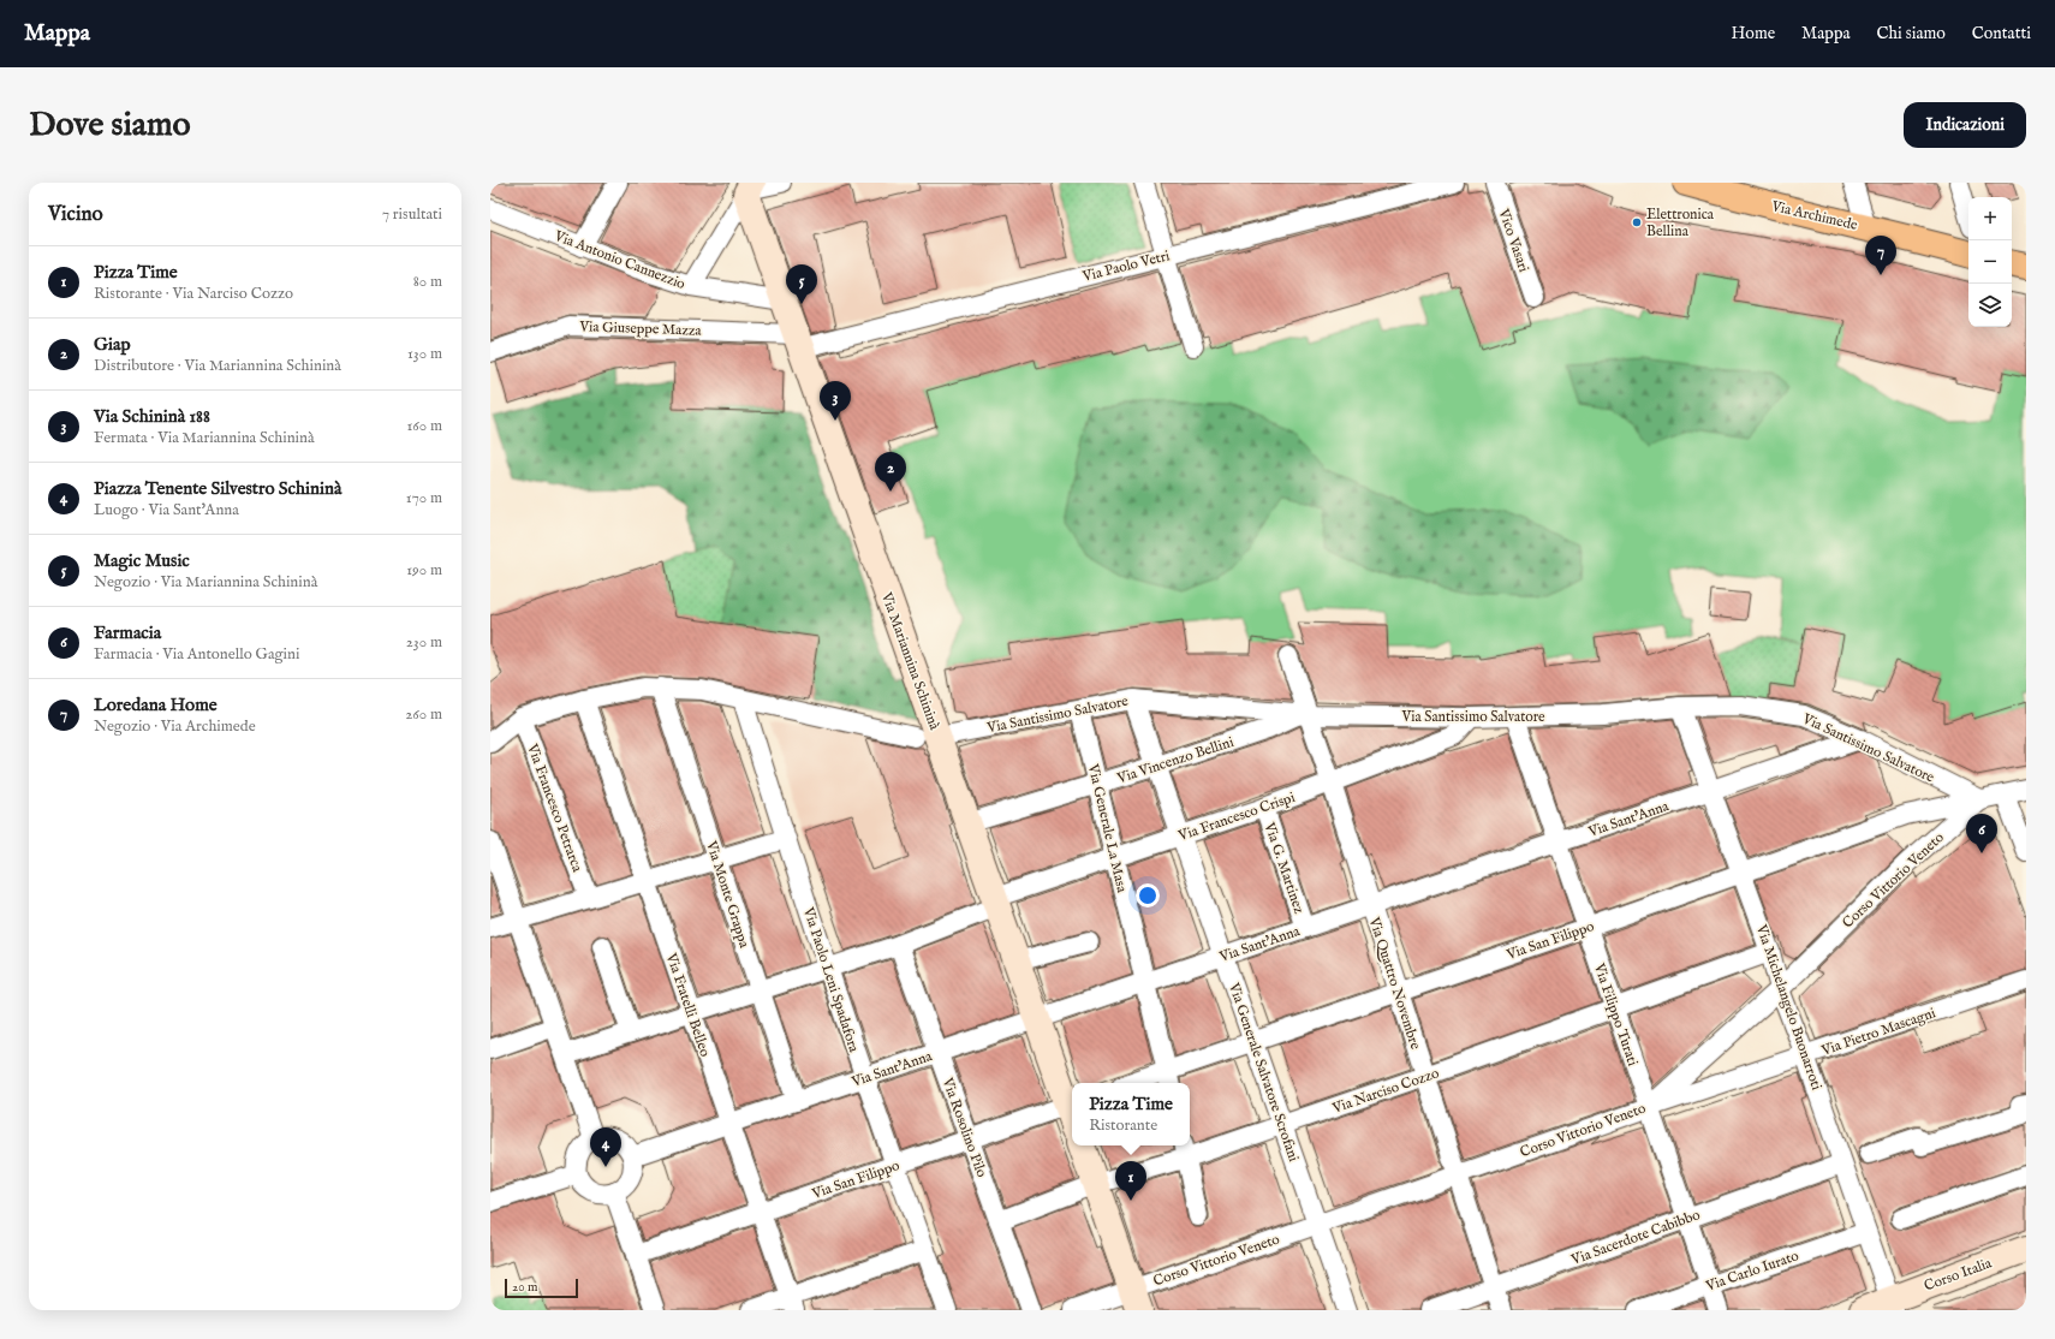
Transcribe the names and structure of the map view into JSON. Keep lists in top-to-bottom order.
{
  "streets": {
    "main road": ["Via Archimede", "Via Mariannina Schininà", "Corso Italia"],
    "street": [
      "Vico Vasari",
      "Via Antonio Cannezzio",
      "Via Paolo Vetri",
      "Via Giuseppe Mazza",
      "Via Santissimo Salvatore",
      "Via Vincenzo Bellini",
      "Via Francesco Petrarca",
      "Via Francesco Crispi",
      "Via Sant'Anna",
      "Via Generale La Masa",
      "Via G. Martinez",
      "Corso Vittorio Veneto",
      "Via Monte Grappa",
      "Via San Filippo",
      "Via Paolo Leni Spadafora",
      "Via Quattro Novembre",
      "Via Fratelli Belleo",
      "Via Michelangelo Buonarroti",
      "Via Filippo Turati",
      "Via Pietro Mascagni",
      "Via Generale Salvatore Scrofani",
      "Via Narciso Cozzo",
      "Via Rosolino Pilo",
      "Via Sacerdote Cabibbo",
      "Via Carlo Iurato"
    ]
  },
  "crossings": [
    ["Via Antonio Cannezzio", "Via Mariannina Schininà"],
    ["Via Paolo Vetri", "Via Giuseppe Mazza"],
    ["Via Paolo Vetri", "Via Mariannina Schininà"],
    ["Via Giuseppe Mazza", "Via Mariannina Schininà"],
    ["Via Mariannina Schininà", "Via Vincenzo Bellini"],
    ["Via Mariannina Schininà", "Via Francesco Crispi"],
    ["Via Mariannina Schininà", "Via Sant'Anna"],
    ["Via Santissimo Salvatore", "Via Vincenzo Bellini"],
    ["Via Santissimo Salvatore", "Via Francesco Crispi"],
    ["Via Santissimo Salvatore", "Via Sant'Anna"],
    ["Via Santissimo Salvatore", "Via Generale La Masa"],
    ["Via Santissimo Salvatore", "Corso Vittorio Veneto"],
    ["Via Santissimo Salvatore", "Via San Filippo"],
    ["Via Santissimo Salvatore", "Via Quattro Novembre"],
    ["Via Santissimo Salvatore", "Via Michelangelo Buonarroti"],
    ["Via Santissimo Salvatore", "Via Filippo Turati"],
    ["Via Santissimo Salvatore", "Via Generale Salvatore Scrofani"],
    ["Via Vincenzo Bellini", "Via Generale La Masa"],
    ["Via Vincenzo Bellini", "Via Quattro Novembre"],
    ["Via Vincenzo Bellini", "Via Generale Salvatore Scrofani"],
    ["Via Francesco Crispi", "Via Generale La Masa"],
    ["Via Francesco Crispi", "Via G. Martinez"],
    ["Via Francesco Crispi", "Via Monte Grappa"],
    ["Via Francesco Crispi", "Via Paolo Leni Spadafora"],
    ["Via Francesco Crispi", "Via Quattro Novembre"],
    ["Via Francesco Crispi", "Via Fratelli Belleo"],
    ["Via Francesco Crispi", "Via Generale Salvatore Scrofani"],
    ["Via Francesco Crispi", "Via Rosolino Pilo"],
    ["Via Sant'Anna", "Via Generale La Masa"],
    ["Via Sant'Anna", "Via G. Martinez"],
    ["Via Sant'Anna", "Via Monte Grappa"],
    ["Via Sant'Anna", "Via Paolo Leni Spadafora"],
    ["Via Sant'Anna", "Via Quattro Novembre"],
    ["Via Sant'Anna", "Via Fratelli Belleo"],
    ["Via Sant'Anna", "Via Michelangelo Buonarroti"],
    ["Via Sant'Anna", "Via Filippo Turati"],
    ["Via Sant'Anna", "Via Generale Salvatore Scrofani"],
    ["Via Sant'Anna", "Via Rosolino Pilo"],
    ["Via Generale La Masa", "Via San Filippo"],
    ["Corso Vittorio Veneto", "Via San Filippo"],
    ["Corso Vittorio Veneto", "Via Quattro Novembre"],
    ["Corso Vittorio Veneto", "Via Michelangelo Buonarroti"],
    ["Corso Vittorio Veneto", "Via Filippo Turati"],
    ["Corso Vittorio Veneto", "Via Pietro Mascagni"],
    ["Corso Vittorio Veneto", "Via Generale Salvatore Scrofani"],
    ["Via San Filippo", "Via Paolo Leni Spadafora"],
    ["Via San Filippo", "Via Quattro Novembre"],
    ["Via San Filippo", "Via Fratelli Belleo"],
    ["Via San Filippo", "Via Michelangelo Buonarroti"],
    ["Via San Filippo", "Via Filippo Turati"],
    ["Via San Filippo", "Via Generale Salvatore Scrofani"],
    ["Via San Filippo", "Via Rosolino Pilo"],
    ["Via Quattro Novembre", "Via Narciso Cozzo"],
    ["Via Quattro Novembre", "Via Sacerdote Cabibbo"],
    ["Via Michelangelo Buonarroti", "Via Pietro Mascagni"],
    ["Via Michelangelo Buonarroti", "Via Narciso Cozzo"],
    ["Via Michelangelo Buonarroti", "Via Sacerdote Cabibbo"],
    ["Via Michelangelo Buonarroti", "Via Carlo Iurato"],
    ["Via Michelangelo Buonarroti", "Corso Italia"],
    ["Via Filippo Turati", "Via Pietro Mascagni"],
    ["Via Filippo Turati", "Via Narciso Cozzo"],
    ["Via Filippo Turati", "Via Sacerdote Cabibbo"],
    ["Via Filippo Turati", "Via Carlo Iurato"],
    ["Via Generale Salvatore Scrofani", "Via Narciso Cozzo"],
    ["Via Narciso Cozzo", "Via Rosolino Pilo"]
  ],
  "places": ["Elettronica Bellina"],
  "scale_bar": "20 m",
  "page": {
    "header": "Mappa",
    "nav": [
      "Home",
      "Mappa",
      "Chi siamo",
      "Contatti"
    ],
    "buttons": "Indicazioni",
    "title": "Dove siamo",
    "heading": ["Vicino", "7 risultati"],
    "map_buttons": ["+", "−"],
    "pins": [
      "7",
      "5",
      "3",
      "2",
      "6",
      "4",
      "1"
    ],
    "list": [
      {
        "mark": "1",
        "name": "Pizza Time",
        "note": "Ristorante · Via Narciso Cozzo",
        "value": "80 m"
      },
      {
        "mark": "2",
        "name": "Giap",
        "note": "Distributore · Via Mariannina Schininà",
        "value": "130 m"
      },
      {
        "mark": "3",
        "name": "Via Schininà 188",
        "note": "Fermata · Via Mariannina Schininà",
        "value": "160 m"
      },
      {
        "mark": "4",
        "name": "Piazza Tenente Silvestro Schininà",
        "note": "Luogo · Via Sant'Anna",
        "value": "170 m"
      },
      {
        "mark": "5",
        "name": "Magic Music",
        "note": "Negozio · Via Mariannina Schininà",
        "value": "190 m"
      },
      {
        "mark": "6",
        "name": "Farmacia",
        "note": "Farmacia · Via Antonello Gagini",
        "value": "230 m"
      },
      {
        "mark": "7",
        "name": "Loredana Home",
        "note": "Negozio · Via Archimede",
        "value": "260 m"
      }
    ],
    "popup": ["Pizza Time", "Ristorante"],
    "scale": "20 m"
  }
}
